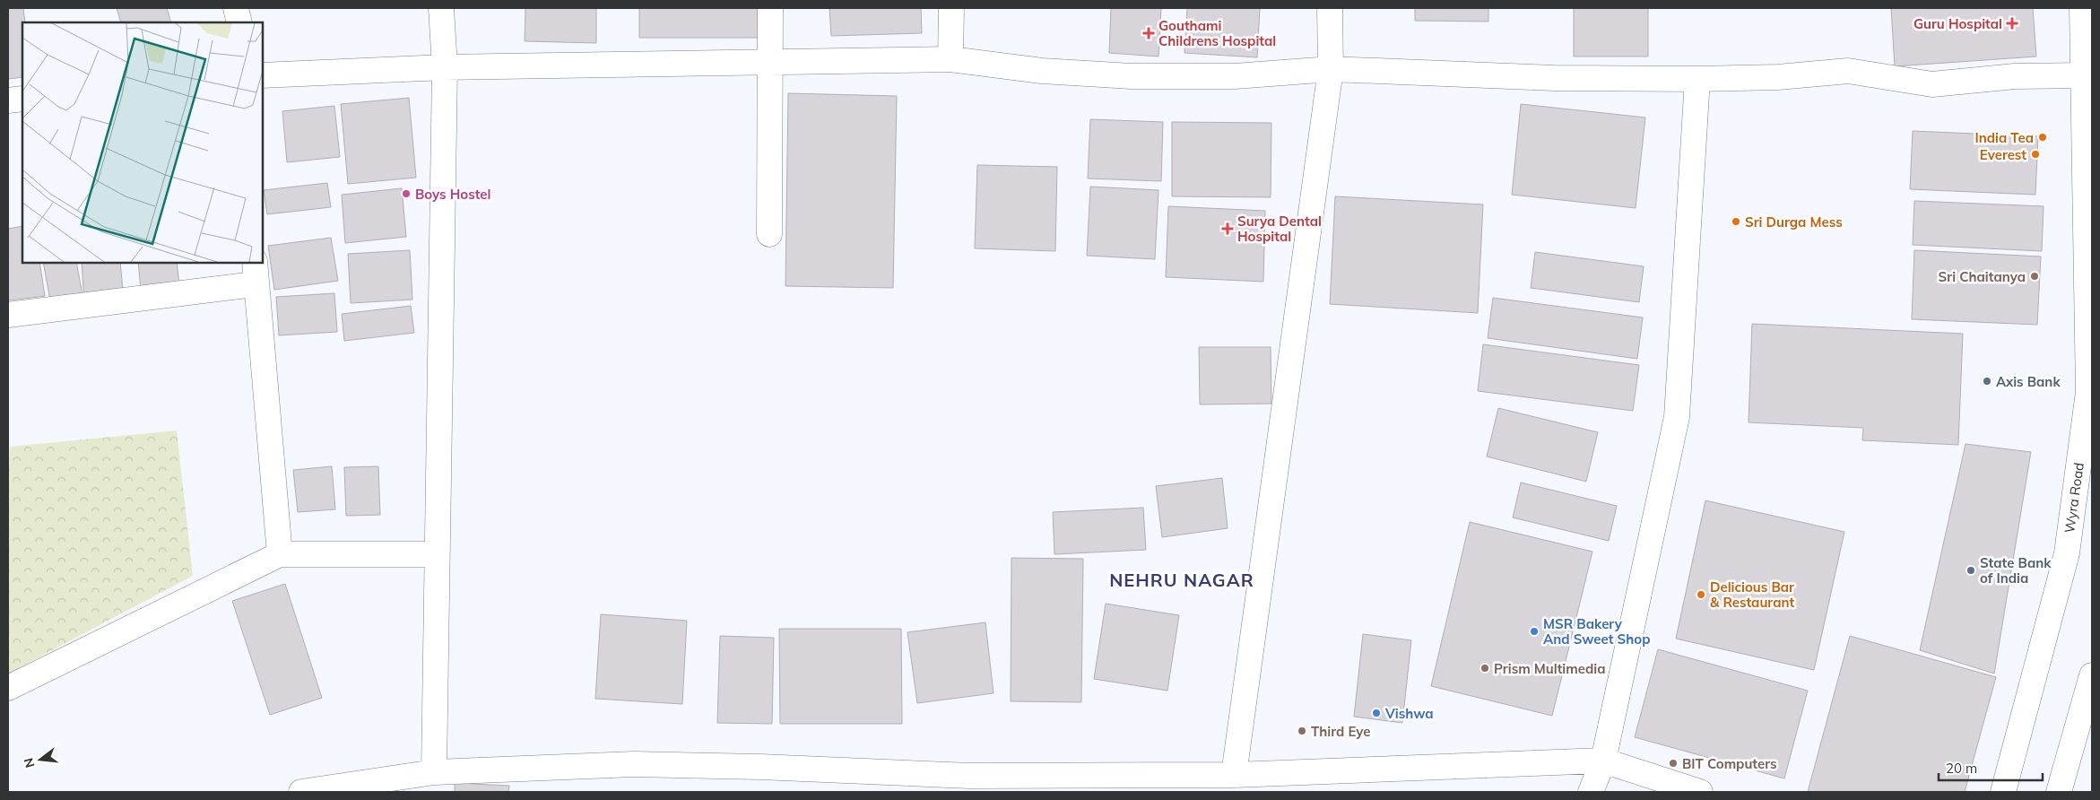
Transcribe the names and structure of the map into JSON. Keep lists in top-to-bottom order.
{
  "streets": {
    "street": ["Wyra Road"]
  },
  "districts": ["NEHRU NAGAR"],
  "places": {
    "health": ["Guru Hospital", "Gouthami Childrens Hospital", "Surya Dental Hospital"],
    "other": [
      "India Tea",
      "Everest",
      "Boys Hostel",
      "Sri Durga Mess",
      "Sri Chaitanya",
      "Axis Bank",
      "State Bank of India",
      "Delicious Bar & Restaurant",
      "MSR Bakery And Sweet Shop",
      "Prism Multimedia",
      "Vishwa",
      "Third Eye",
      "BIT Computers"
    ]
  },
  "scale_bar": "20 m",
  "north": "left"
}
